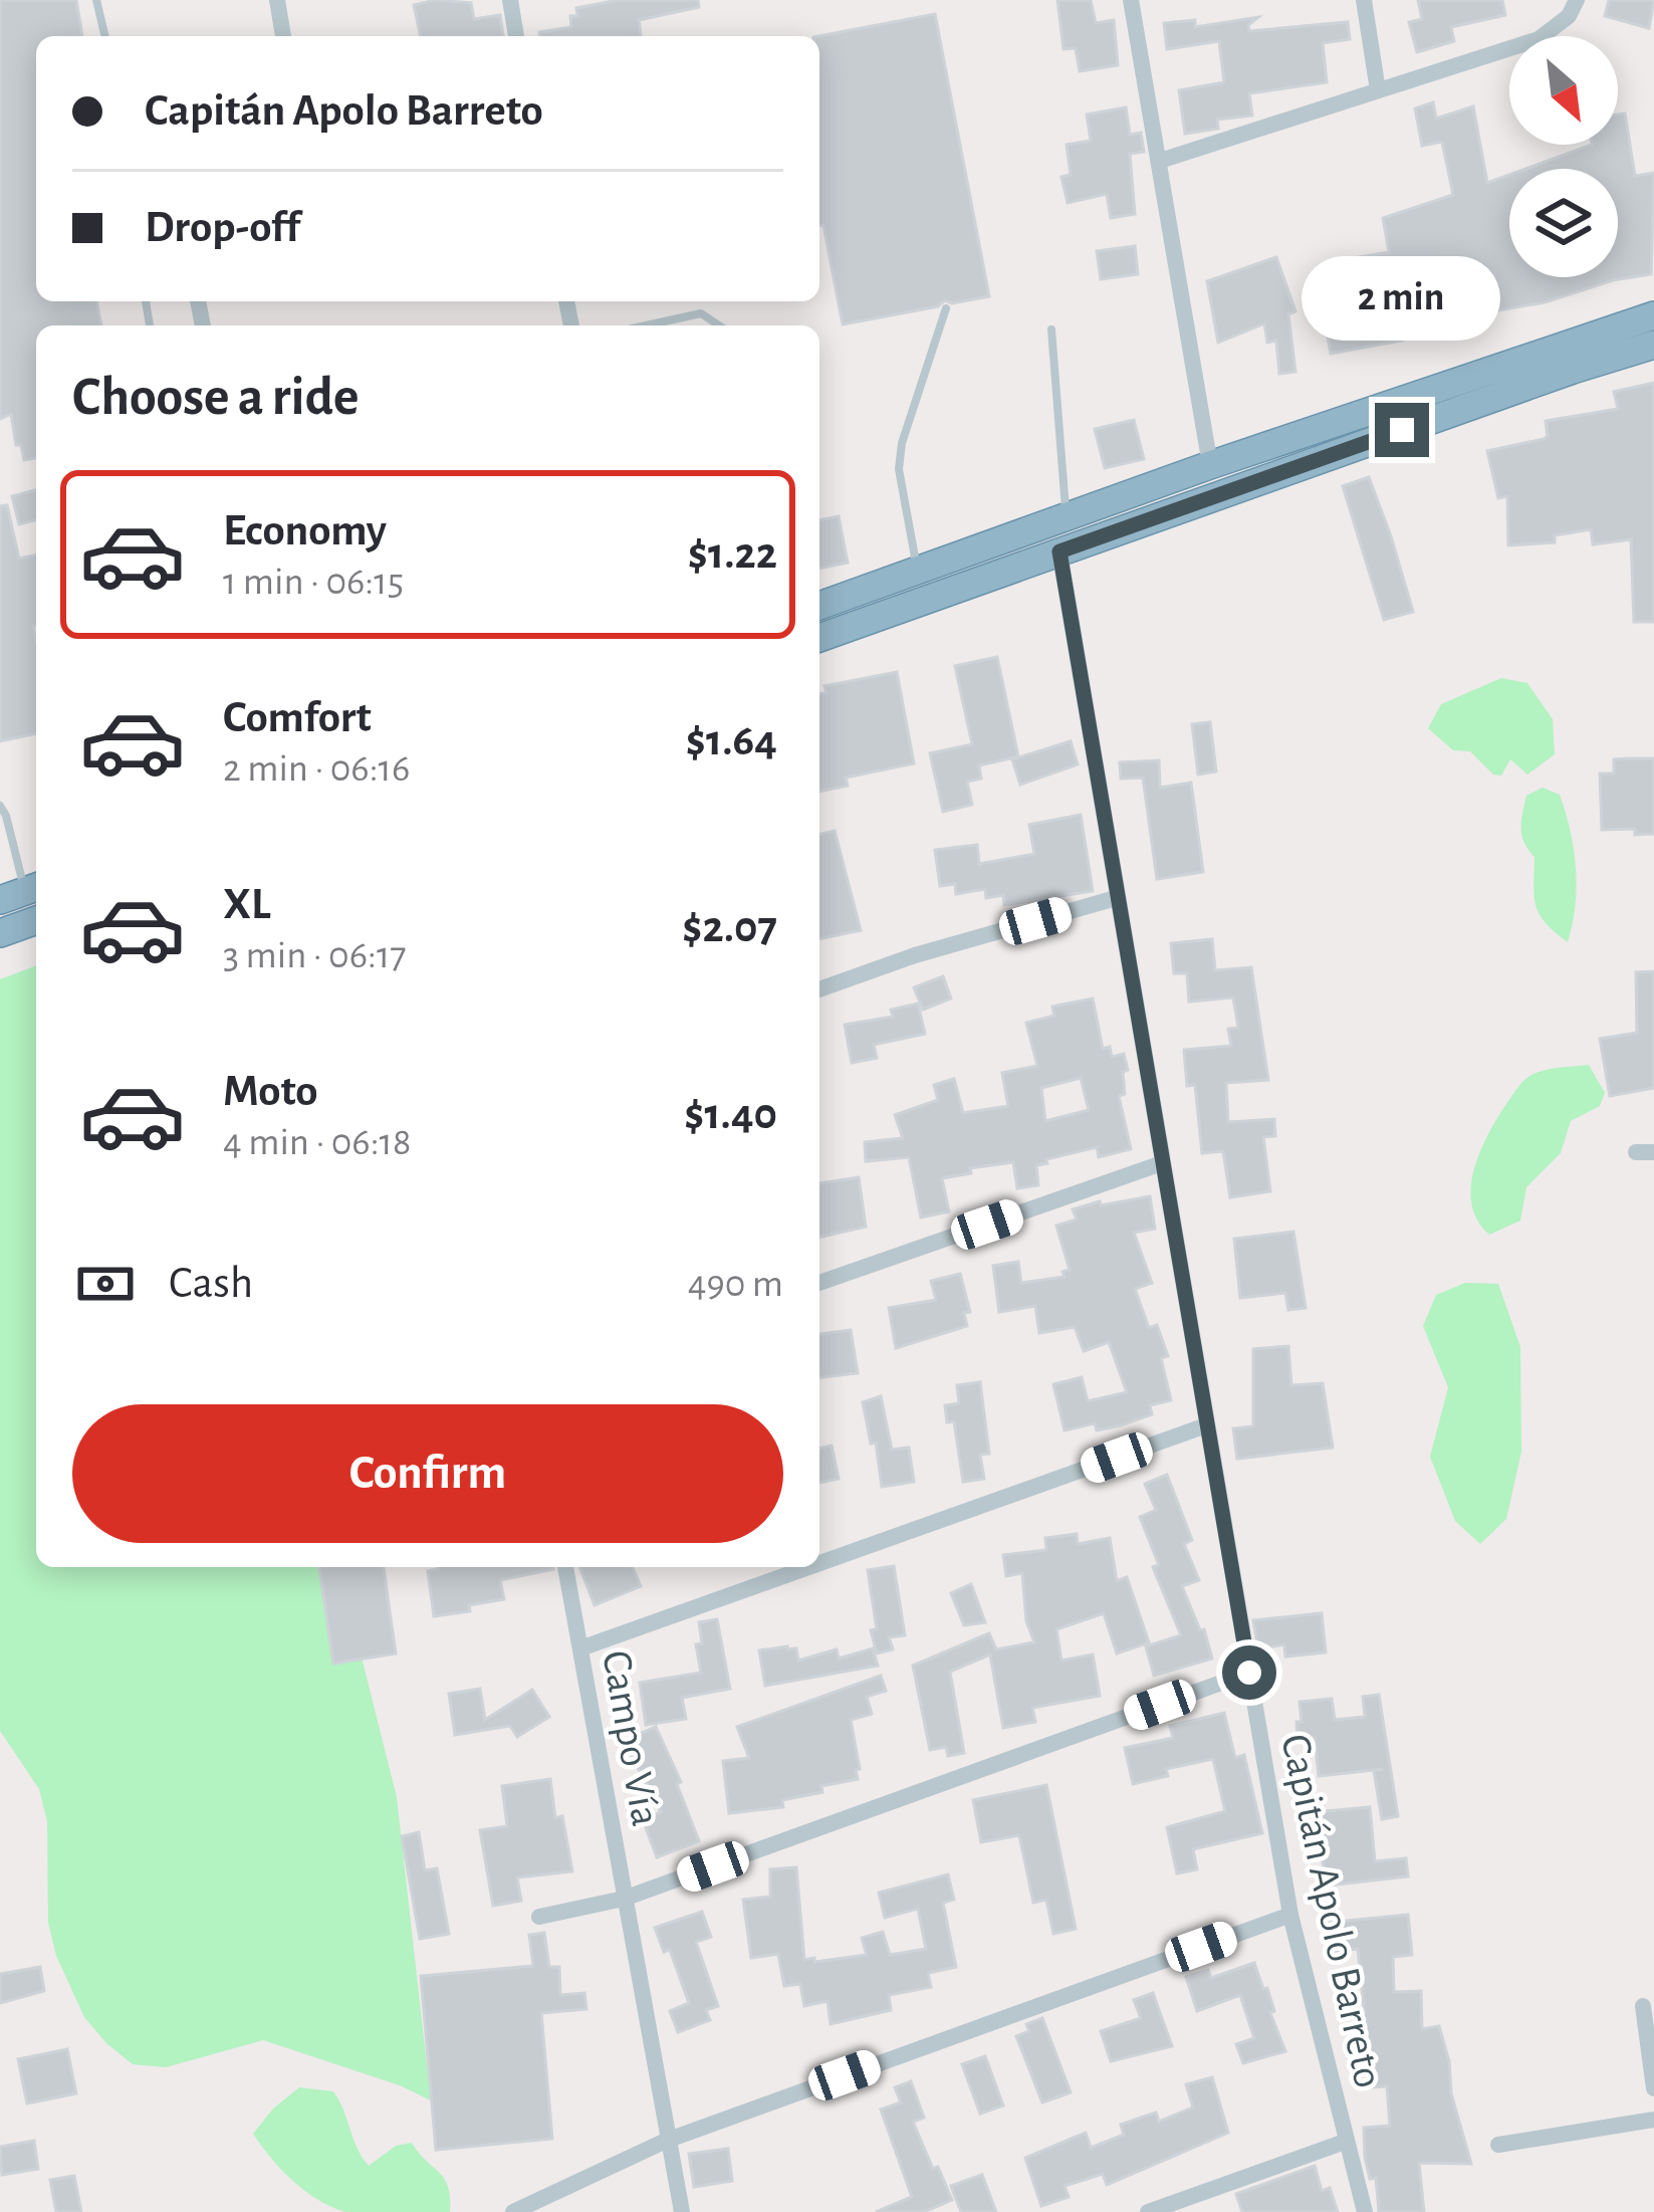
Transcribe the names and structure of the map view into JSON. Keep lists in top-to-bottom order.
{
  "streets": {
    "street": ["Campo Vía", "Capitán Apolo Barreto"]
  },
  "north": "bottom right",
  "page": {
    "banner": ["Capitán Apolo Barreto", "Drop-off"],
    "bubble": "2 min",
    "heading": "Choose a ride",
    "list": [
      {
        "name": "Economy",
        "note": "1 min · 06:15",
        "value": "$1.22"
      },
      {
        "name": "Comfort",
        "note": "2 min · 06:16",
        "value": "$1.64"
      },
      {
        "name": "XL",
        "note": "3 min · 06:17",
        "value": "$2.07"
      },
      {
        "name": "Moto",
        "note": "4 min · 06:18",
        "value": "$1.40"
      }
    ],
    "pay": ["Cash", "490 m"],
    "buttons": "Confirm"
  }
}
